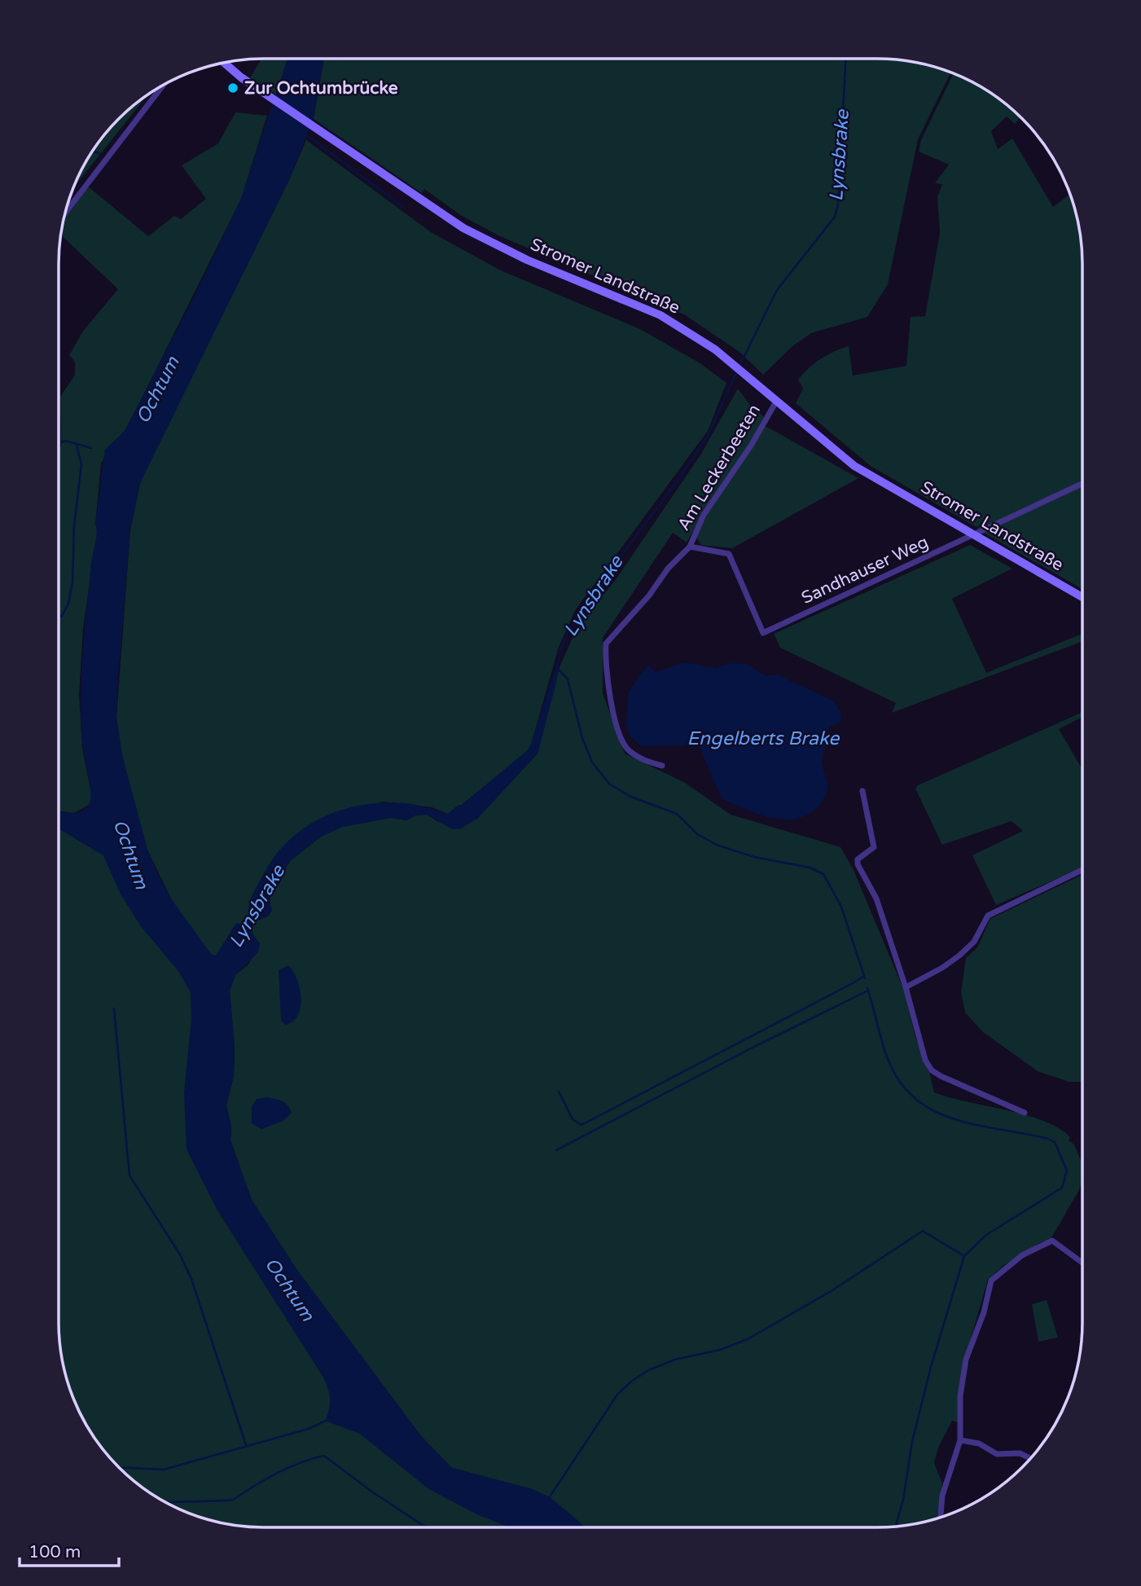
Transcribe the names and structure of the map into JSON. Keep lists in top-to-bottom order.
{
  "streets": {
    "main road": ["Stromer Landstraße"],
    "street": ["Am Leckerbeeten", "Sandhauser Weg"]
  },
  "crossings": [
    ["Stromer Landstraße", "Am Leckerbeeten"],
    ["Stromer Landstraße", "Sandhauser Weg"],
    ["Am Leckerbeeten", "Sandhauser Weg"]
  ],
  "water": ["Lynsbrake", "Ochtum", "Engelberts Brake"],
  "places": ["Zur Ochtumbrücke"],
  "scale_bar": "100 m"
}
